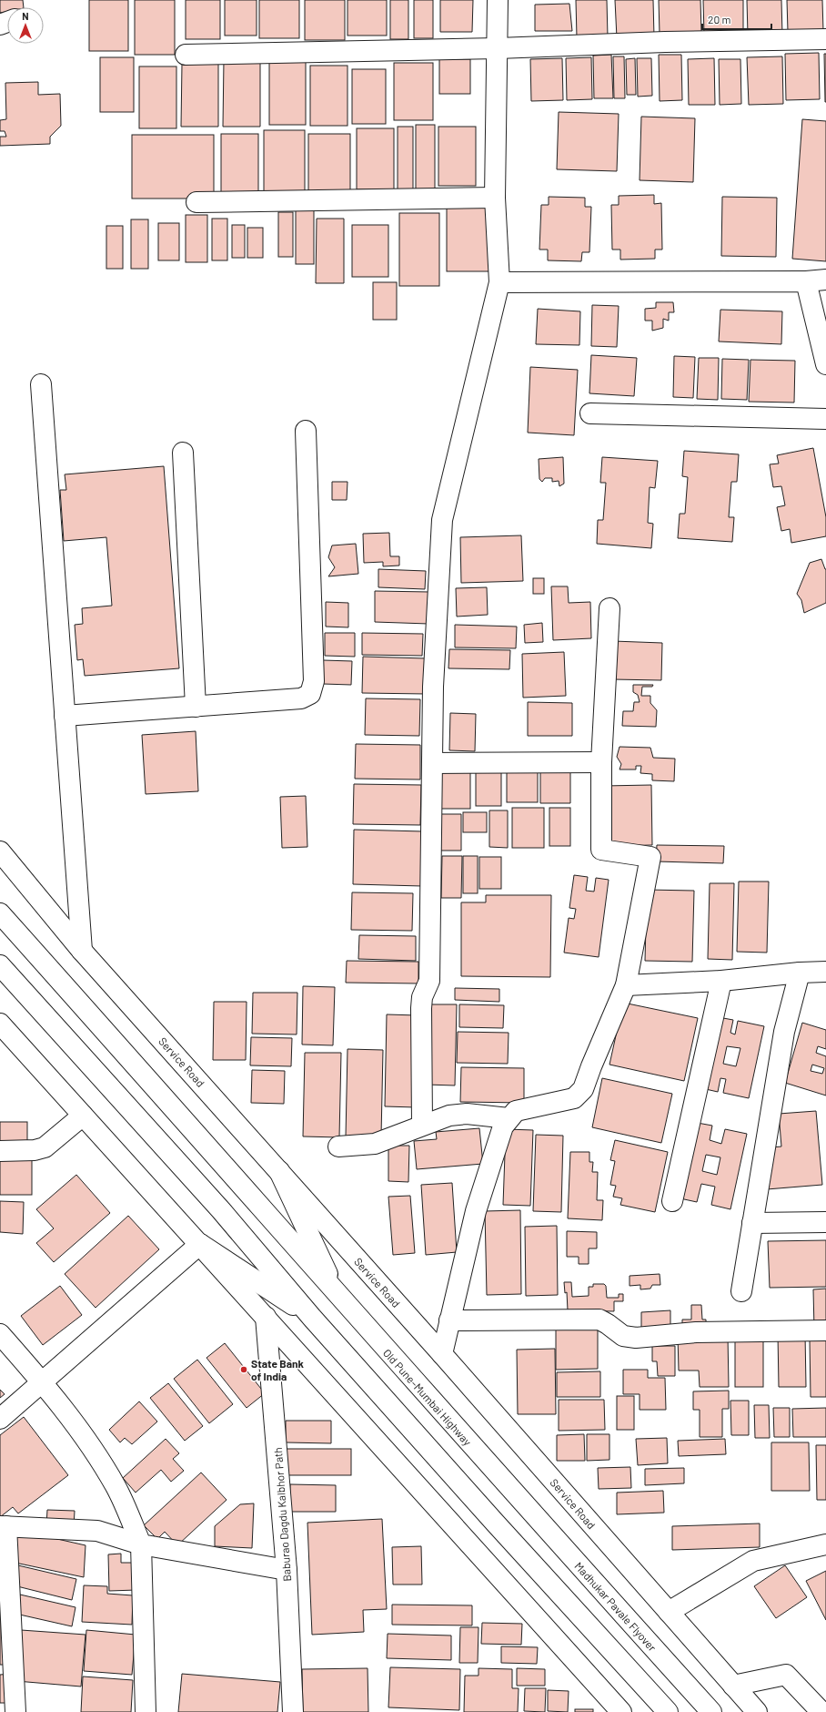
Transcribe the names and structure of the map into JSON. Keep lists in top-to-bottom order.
{
  "streets": {
    "main road": [
      "Service Road",
      "Old Pune–Mumbai Highway",
      "Baburao Dagdu Kalbhor Path",
      "Madhukar Pavale Flyover"
    ]
  },
  "crossings": [
    ["Old Pune–Mumbai Highway", "Madhukar Pavale Flyover"]
  ],
  "places": ["State Bank of India"],
  "scale_bar": "20 m",
  "north": "top"
}
